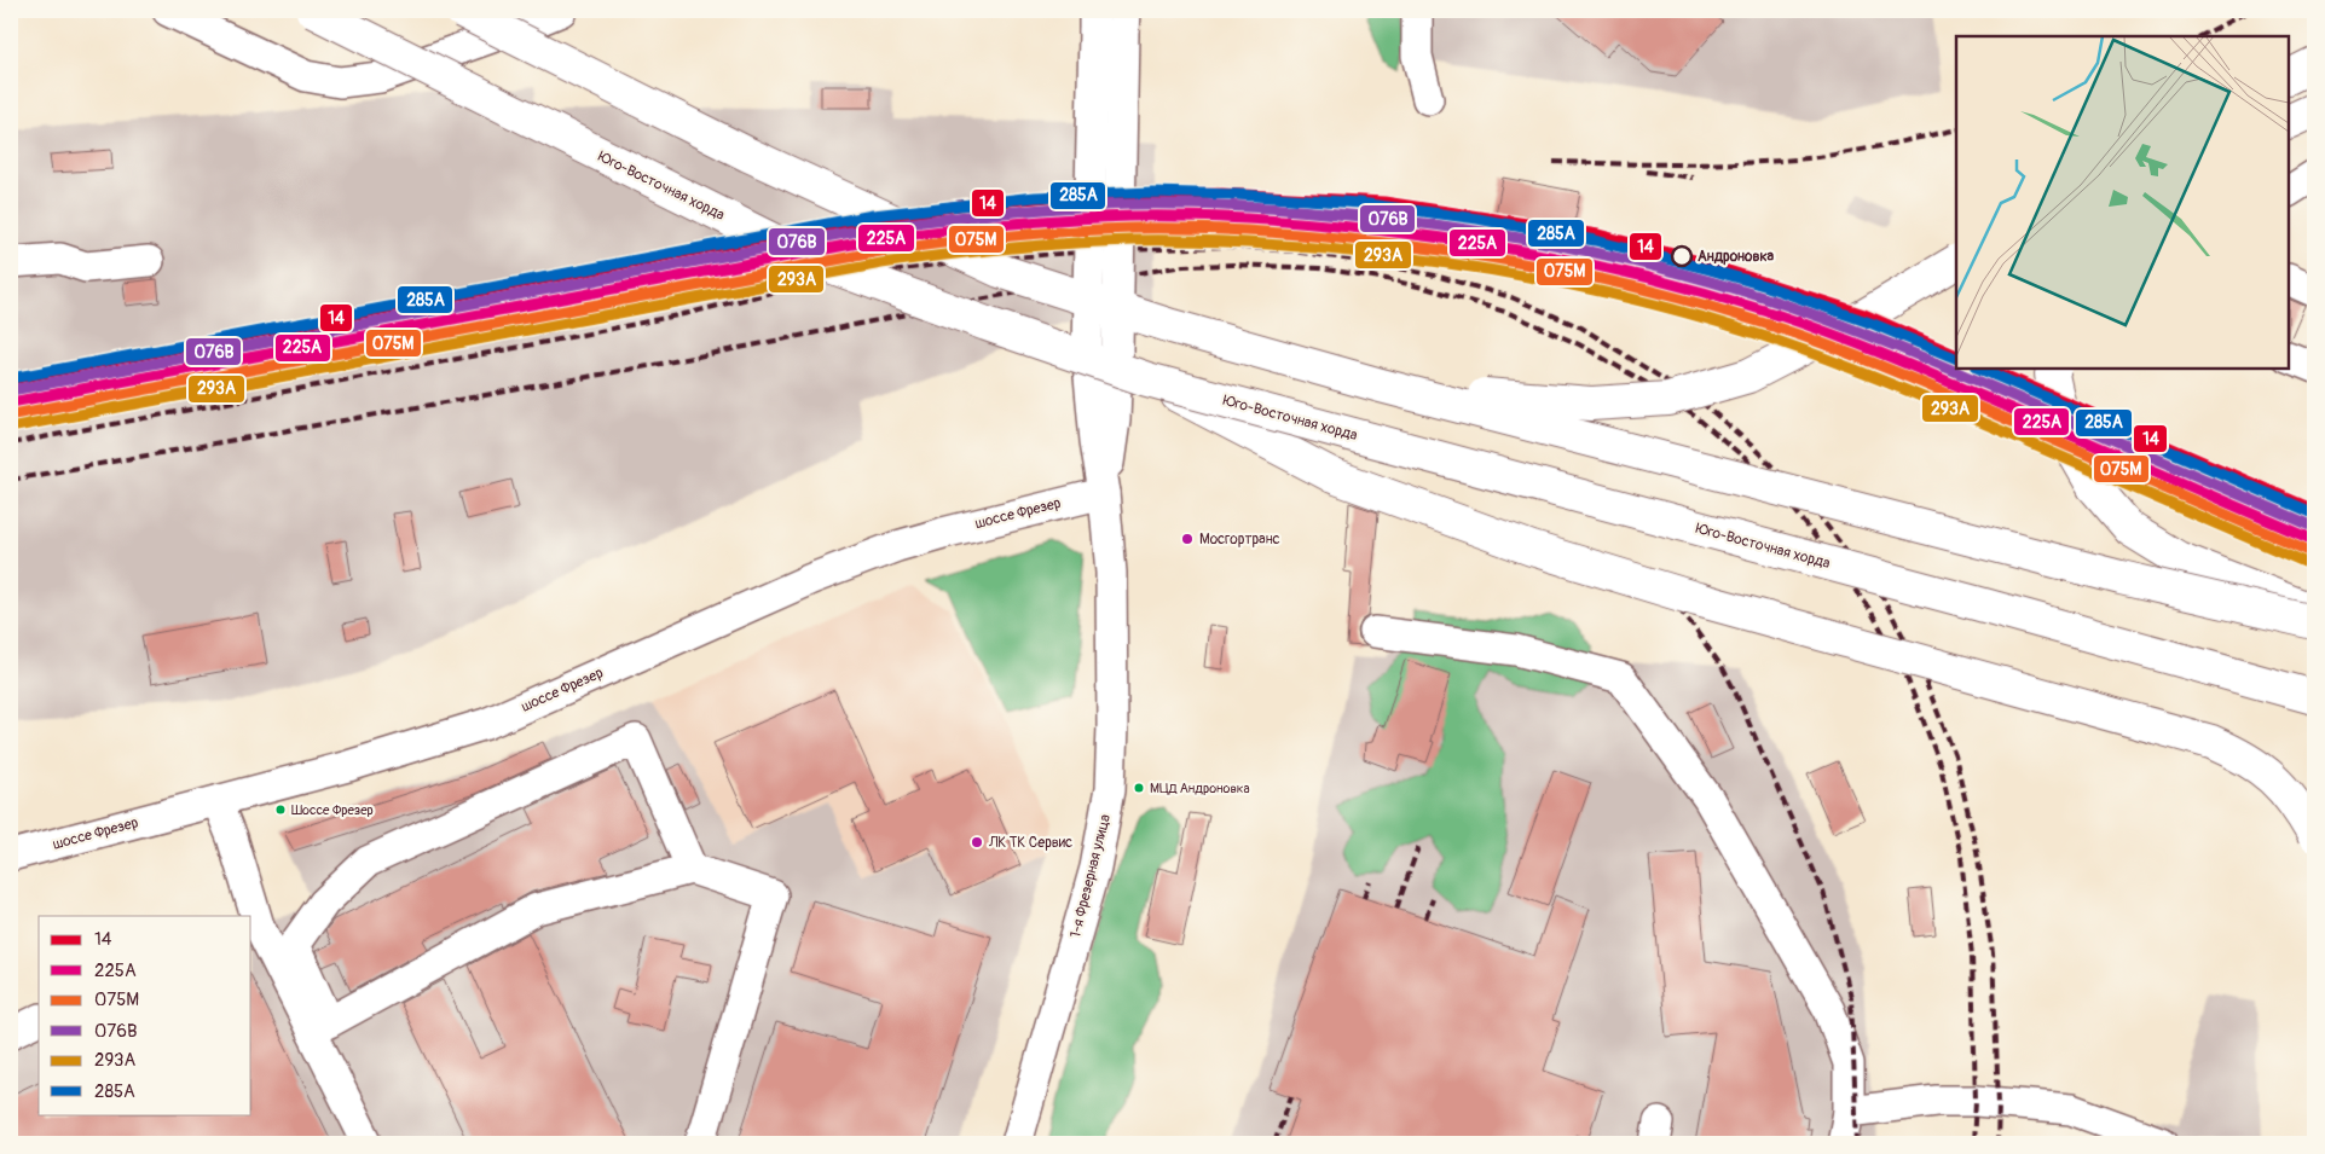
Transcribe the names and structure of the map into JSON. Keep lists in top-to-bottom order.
{
  "streets": {
    "main road": ["Юго-Восточная хорда"],
    "street": ["шоссе Фрезер", "1-я Фрезерная улица"]
  },
  "crossings": [
    ["шоссе Фрезер", "1-я Фрезерная улица"]
  ],
  "places": [
    "Андроновка",
    "Мосгортранс",
    "МЦД Андроновка",
    "Шоссе Фрезер",
    "ЛК ТК Сервис"
  ],
  "lines": [
    "transit line 285А",
    "transit line 14",
    "transit line 076В",
    "transit line 225А",
    "transit line 075М",
    "transit line 293А"
  ],
  "legend": [
    "14",
    "225А",
    "075М",
    "076В",
    "293А",
    "285А"
  ]
}
